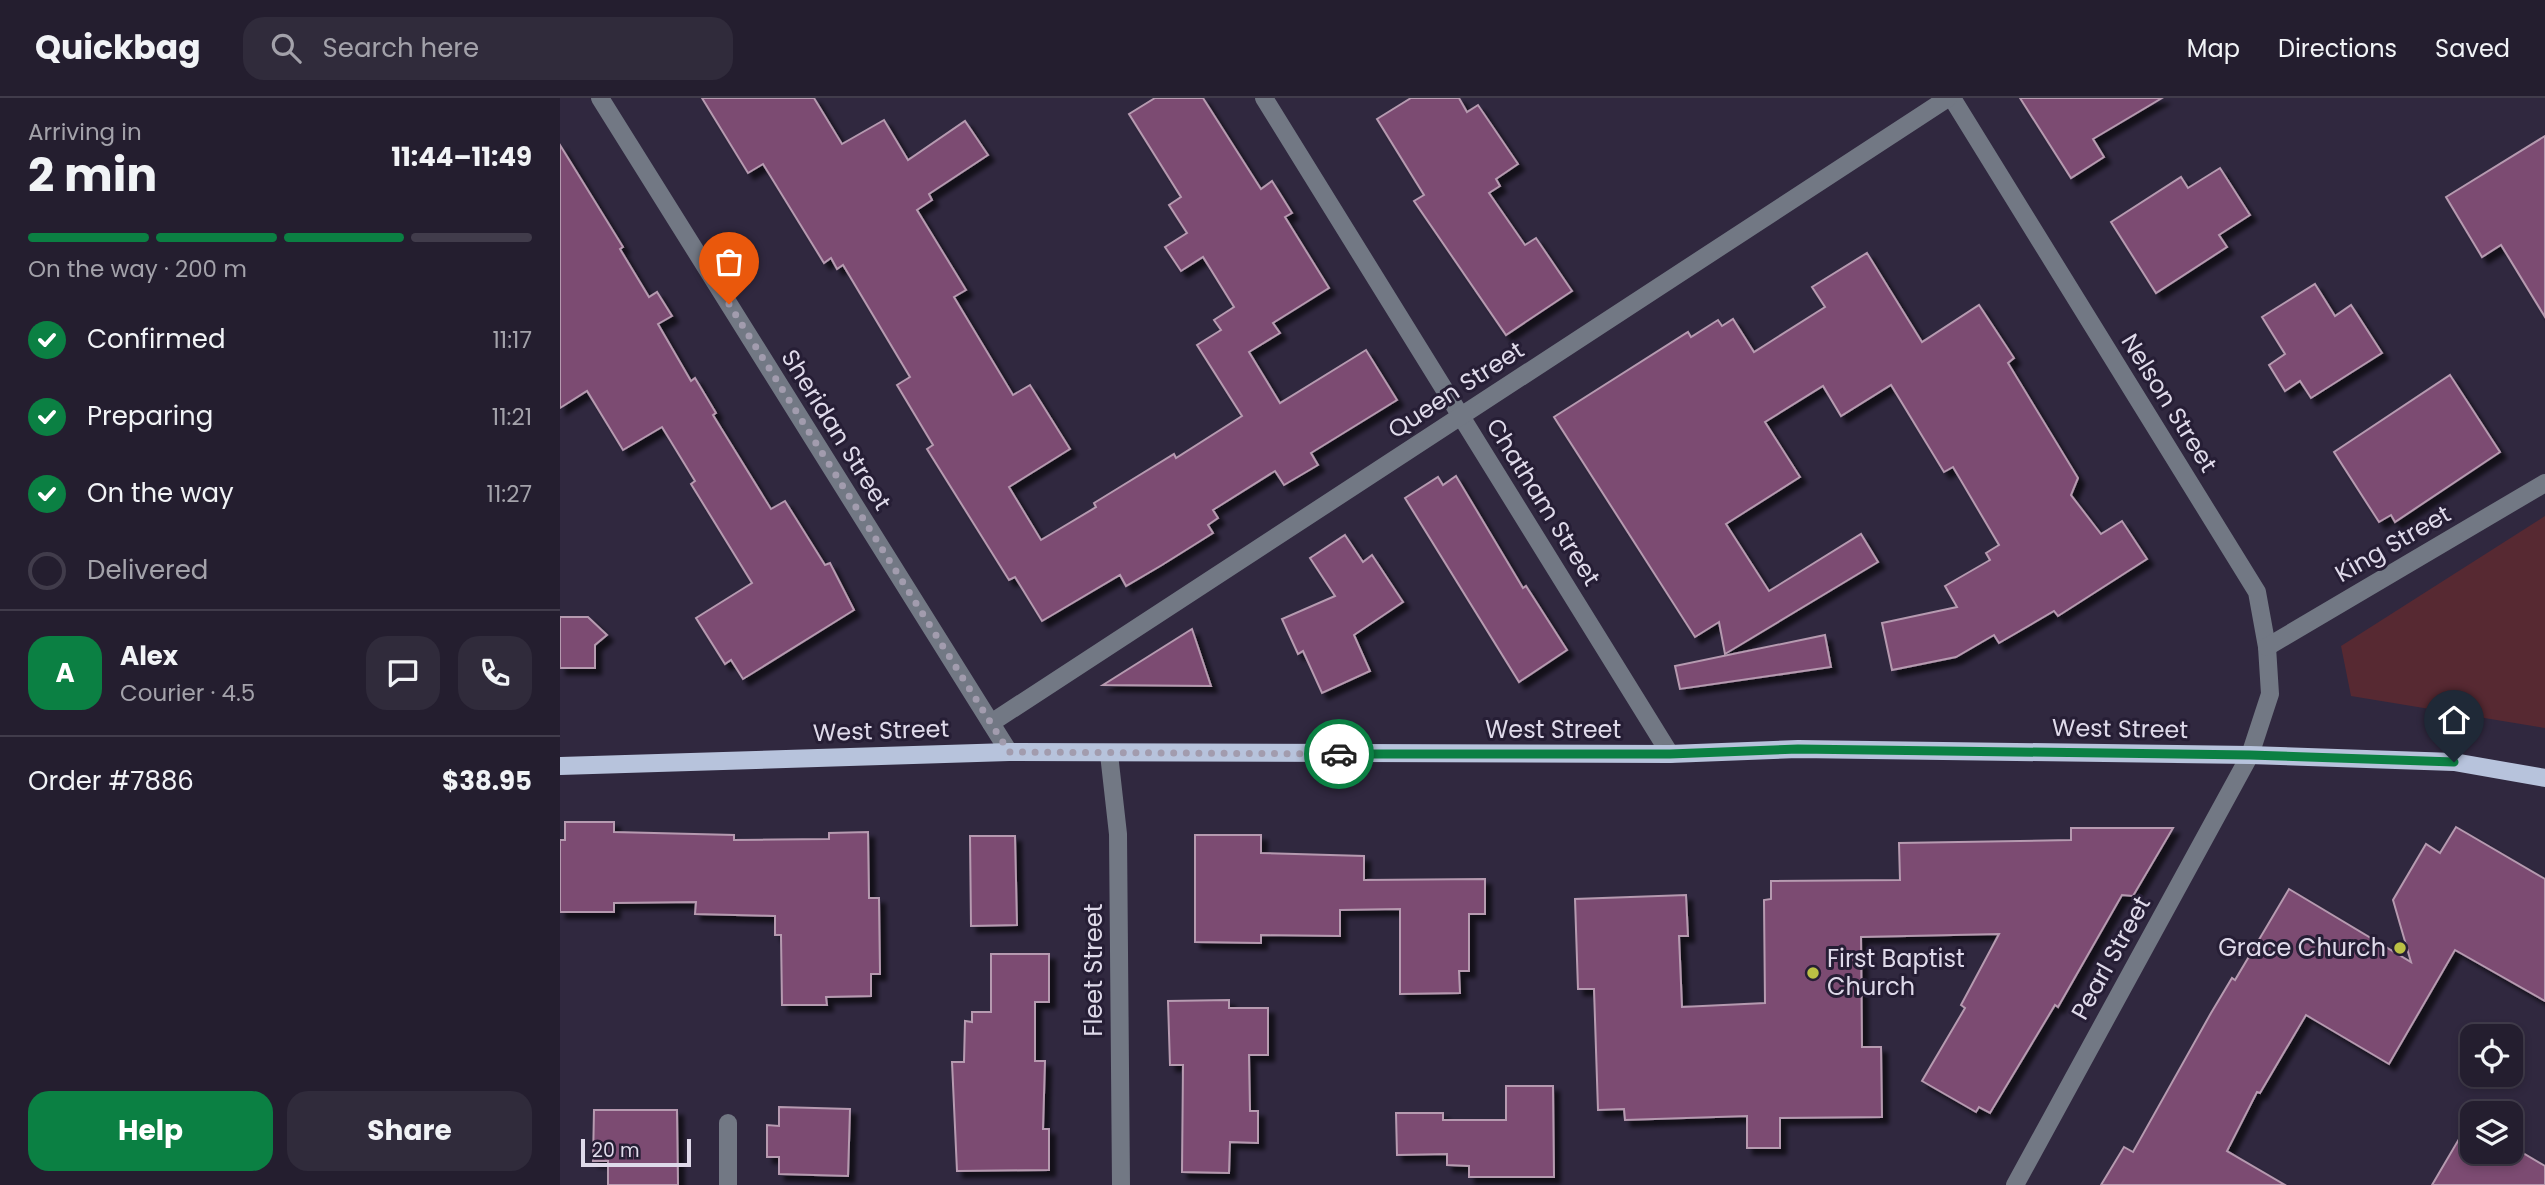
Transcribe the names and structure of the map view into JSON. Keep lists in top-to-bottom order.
{
  "streets": {
    "main road": ["West Street"],
    "street": [
      "Queen Street",
      "Nelson Street",
      "Sheridan Street",
      "Chatham Street",
      "King Street",
      "Pearl Street",
      "Fleet Street"
    ]
  },
  "crossings": [
    ["Queen Street", "Nelson Street"],
    ["Queen Street", "Sheridan Street"],
    ["Queen Street", "Chatham Street"],
    ["Nelson Street", "King Street"],
    ["Nelson Street", "West Street"],
    ["Nelson Street", "Pearl Street"],
    ["Sheridan Street", "West Street"],
    ["Chatham Street", "West Street"],
    ["West Street", "Pearl Street"],
    ["West Street", "Fleet Street"]
  ],
  "places": ["Grace Church", "First Baptist Church"],
  "scale_bar": "20 m",
  "page": {
    "header": "Quickbag",
    "search": "Search here",
    "nav": ["Map", "Directions", "Saved"],
    "heading": ["2 min", "Arriving in", "11:44–11:49"],
    "panel": [
      "Alex",
      "Courier · 4.5",
      "Order #7886",
      "$38.95"
    ],
    "bar": "On the way · 200 m",
    "list": [
      ["Confirmed", "11:17"],
      ["Preparing", "11:21"],
      ["On the way", "11:27"],
      "Delivered"
    ],
    "round": "A",
    "buttons": ["Help", "Share"],
    "scale": "20 m"
  }
}
